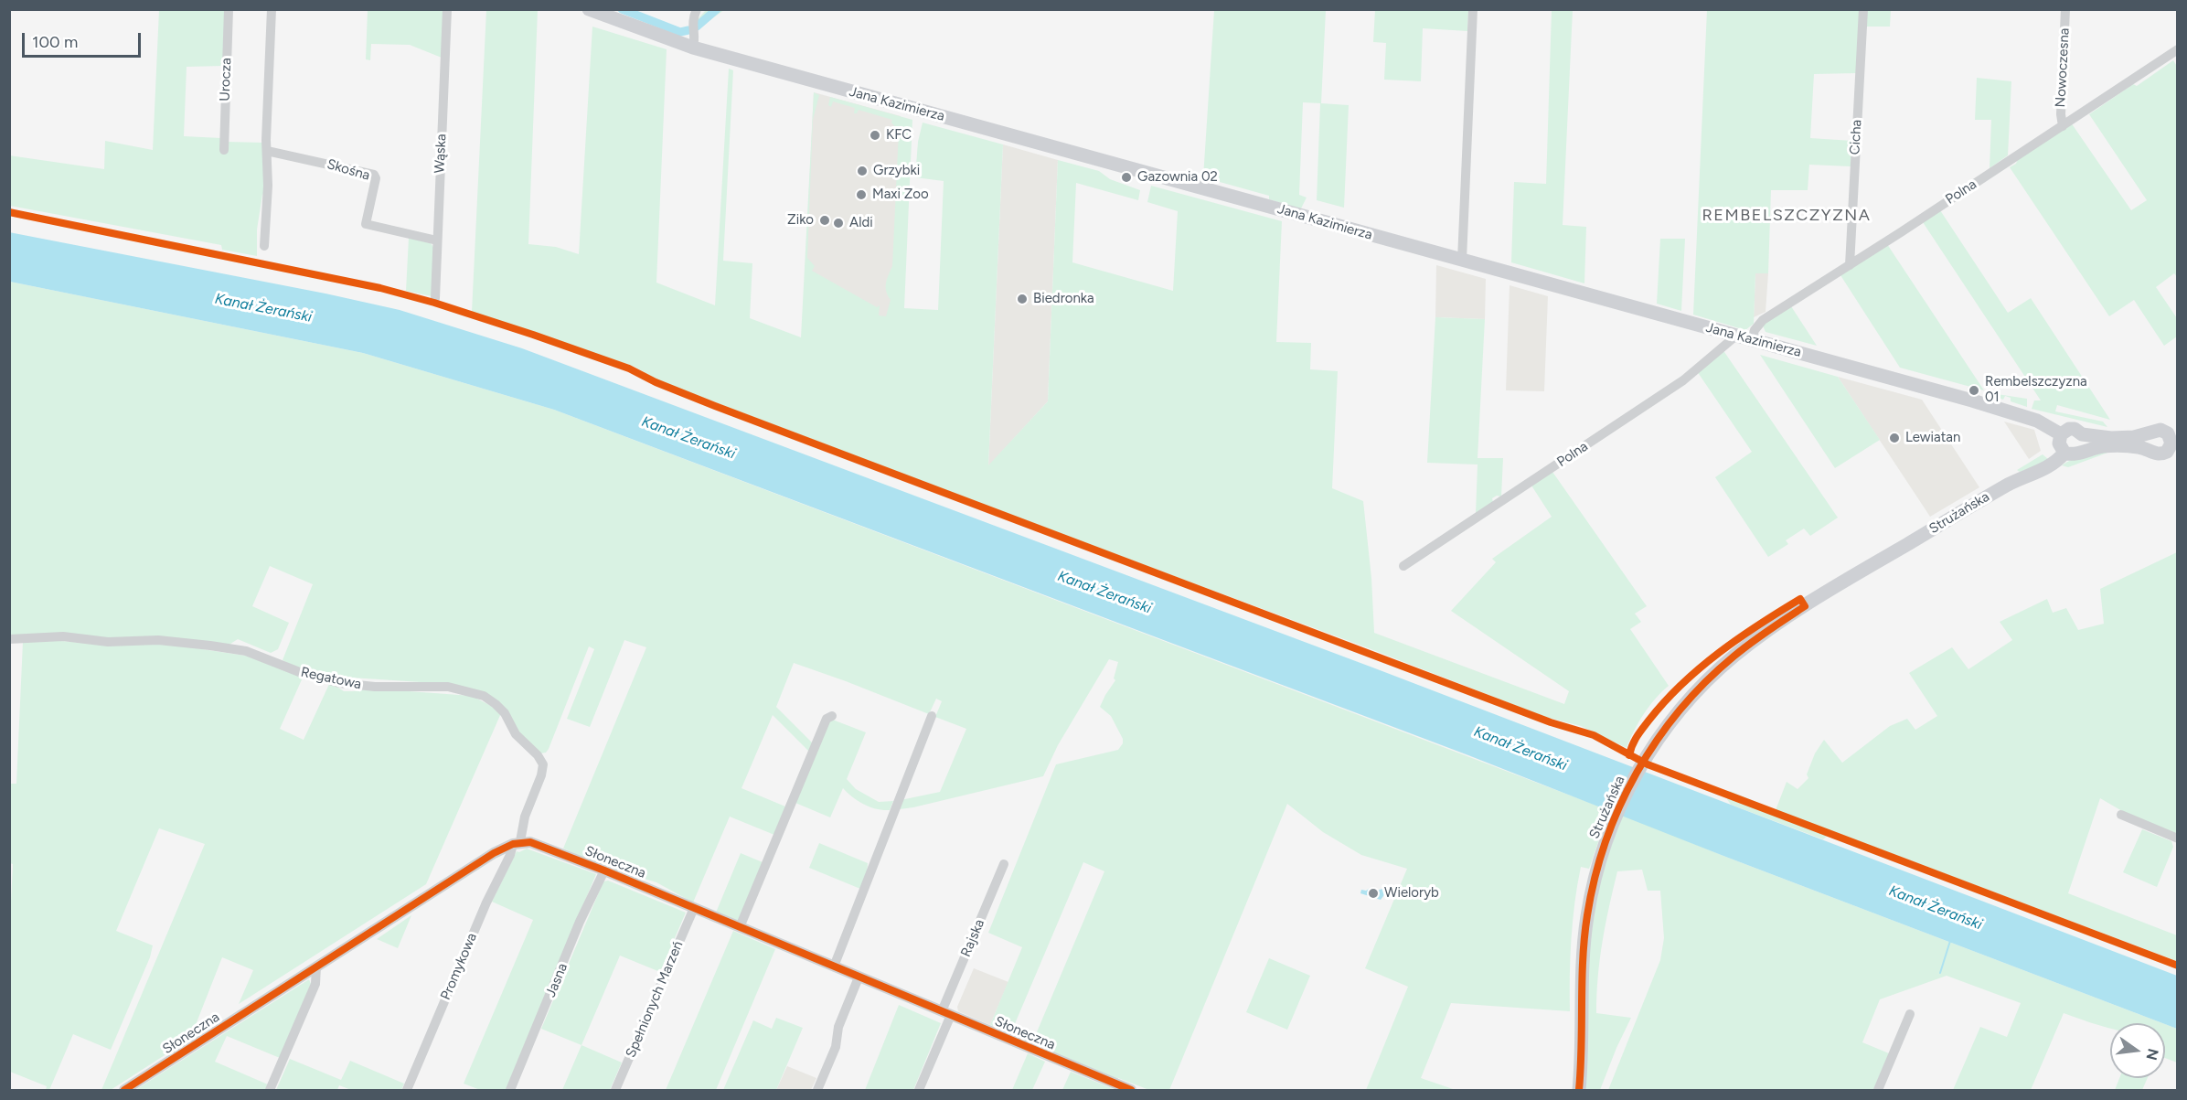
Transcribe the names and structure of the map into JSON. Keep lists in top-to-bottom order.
{
  "streets": {
    "main road": ["Jana Kazimierza", "Strużańska"],
    "street": [
      "Nowoczesna",
      "Urocza",
      "Cicha",
      "Wąska",
      "Skośna",
      "Polna",
      "Regatowa",
      "Słoneczna",
      "Rajska",
      "Promykowa",
      "Jasna",
      "Spełnionych Marzeń"
    ]
  },
  "crossings": [
    ["Nowoczesna", "Polna"],
    ["Jana Kazimierza", "Polna"],
    ["Jana Kazimierza", "Strużańska"],
    ["Cicha", "Polna"],
    ["Wąska", "Skośna"],
    ["Regatowa", "Słoneczna"],
    ["Regatowa", "Promykowa"],
    ["Słoneczna", "Rajska"],
    ["Słoneczna", "Promykowa"],
    ["Słoneczna", "Jasna"],
    ["Słoneczna", "Spełnionych Marzeń"]
  ],
  "districts": ["REMBELSZCZYZNA"],
  "water": ["Kanał Żerański"],
  "places": [
    "KFC",
    "Grzybki",
    "Gazownia 02",
    "Maxi Zoo",
    "Ziko",
    "Aldi",
    "Biedronka",
    "Rembelszczyzna 01",
    "Lewiatan",
    "Wieloryb"
  ],
  "scale_bar": "100 m",
  "north": "right"
}
